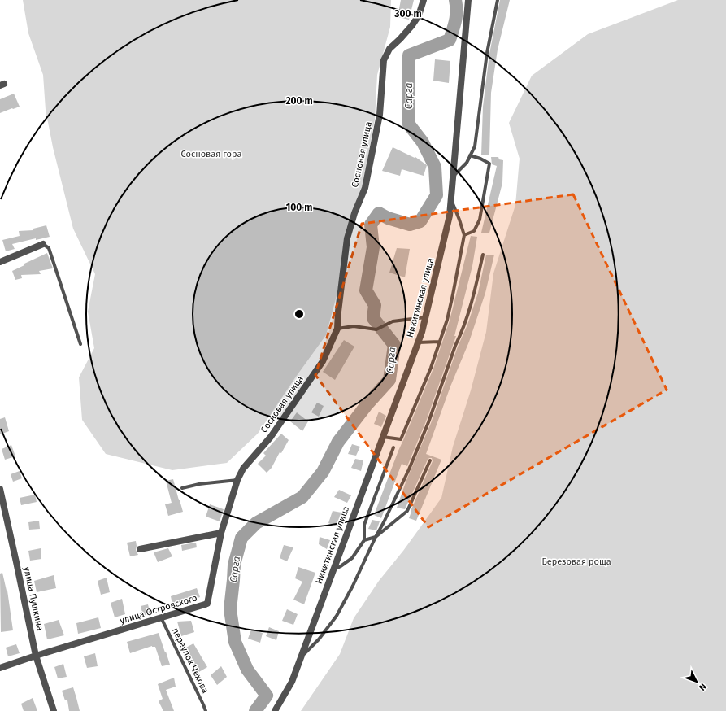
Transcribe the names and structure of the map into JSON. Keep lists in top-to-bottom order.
{
  "streets": {
    "street": [
      "Сосновая улица",
      "Никитинская улица",
      "улица Пушкина",
      "улица Островского"
    ],
    "lane": ["переулок Чехова"]
  },
  "crossings": [
    ["Сосновая улица", "улица Островского"],
    ["улица Пушкина", "улица Островского"],
    ["улица Островского", "переулок Чехова"]
  ],
  "water": ["Сарга"],
  "parks": ["Сосновая гора", "Березовая роща"],
  "north": "bottom right",
  "rings": ["300 m", "200 m", "100 m"]
}
